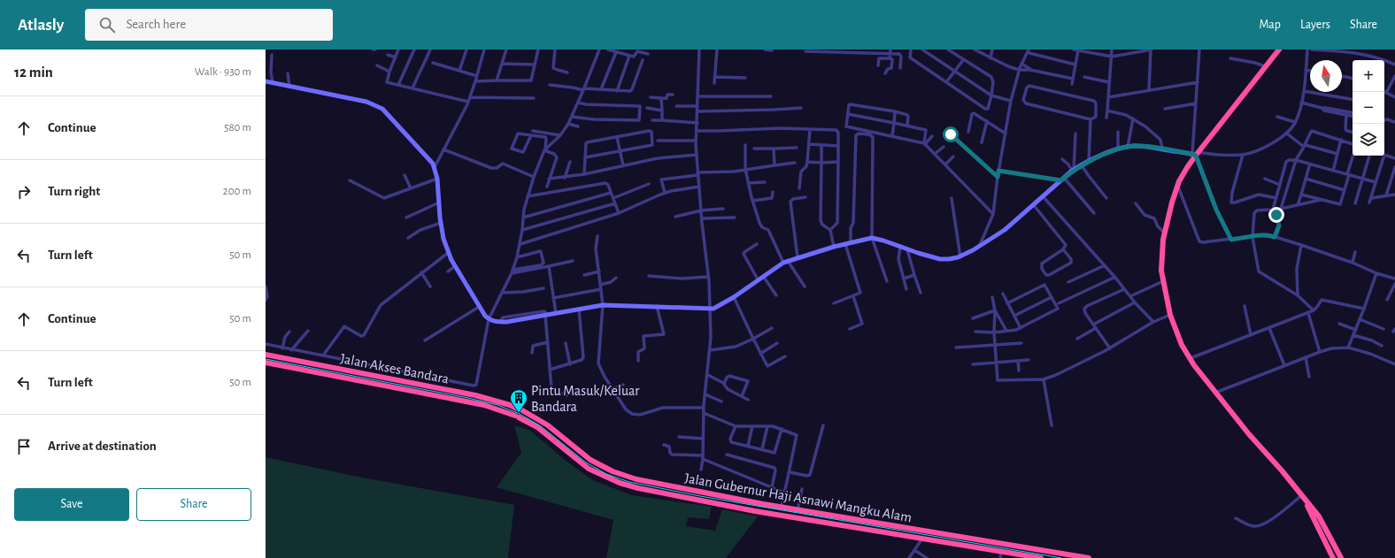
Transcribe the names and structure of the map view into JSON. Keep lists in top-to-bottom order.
{
  "streets": {
    "highway": ["Jalan Akses Bandara", "Jalan Gubernur Haji Asnawi Mangku Alam"]
  },
  "crossings": [
    ["Jalan Akses Bandara", "Jalan Gubernur Haji Asnawi Mangku Alam"]
  ],
  "places": {
    "building": ["Pintu Masuk/Keluar Bandara"]
  },
  "north": "top",
  "page": {
    "header": "Atlasly",
    "search": "Search here",
    "nav": ["Map", "Layers", "Share"],
    "heading": ["12 min", "Walk · 930 m"],
    "map_buttons": ["+", "−"],
    "list": [
      ["Continue", "580 m"],
      ["Turn right", "200 m"],
      ["Turn left", "50 m"],
      ["Continue", "50 m"],
      ["Turn left", "50 m"],
      "Arrive at destination"
    ],
    "buttons": ["Save", "Share"]
  }
}
